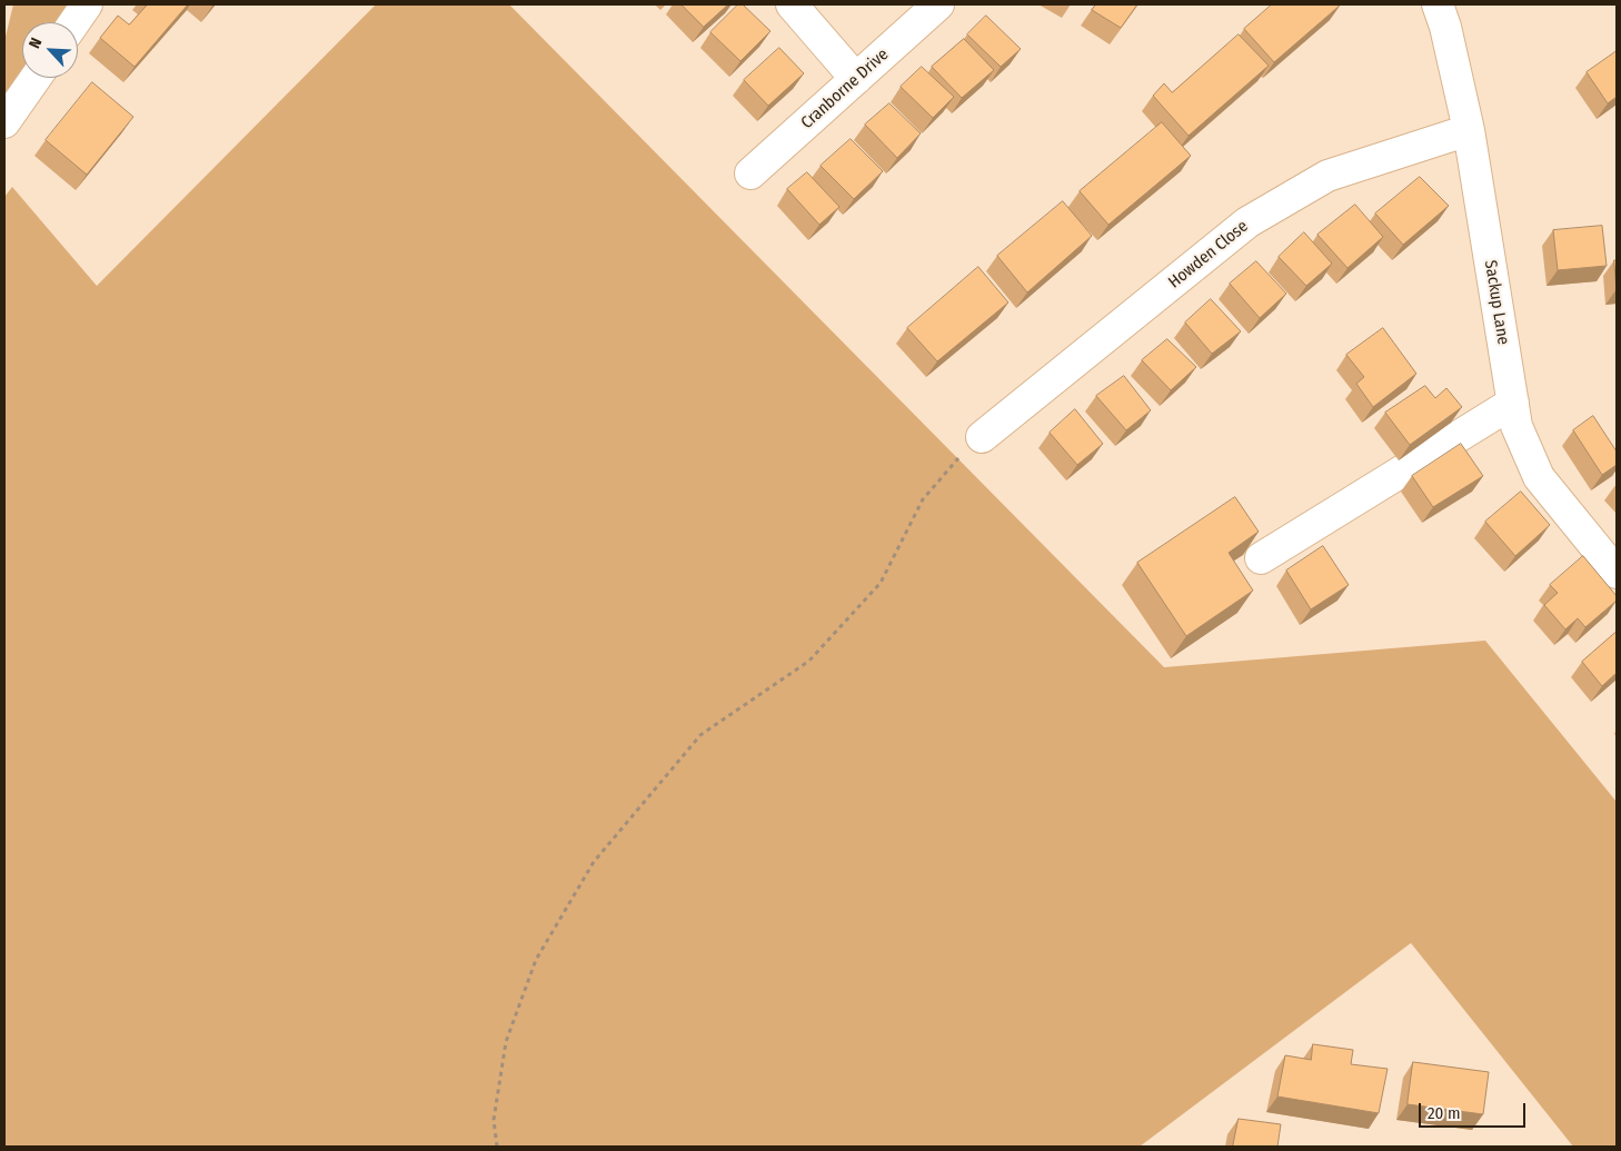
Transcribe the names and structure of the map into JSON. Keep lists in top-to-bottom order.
{
  "streets": {
    "street": ["Cranborne Drive", "Howden Close", "Sackup Lane"]
  },
  "crossings": [
    ["Howden Close", "Sackup Lane"]
  ],
  "scale_bar": "20 m",
  "north": "top left"
}
